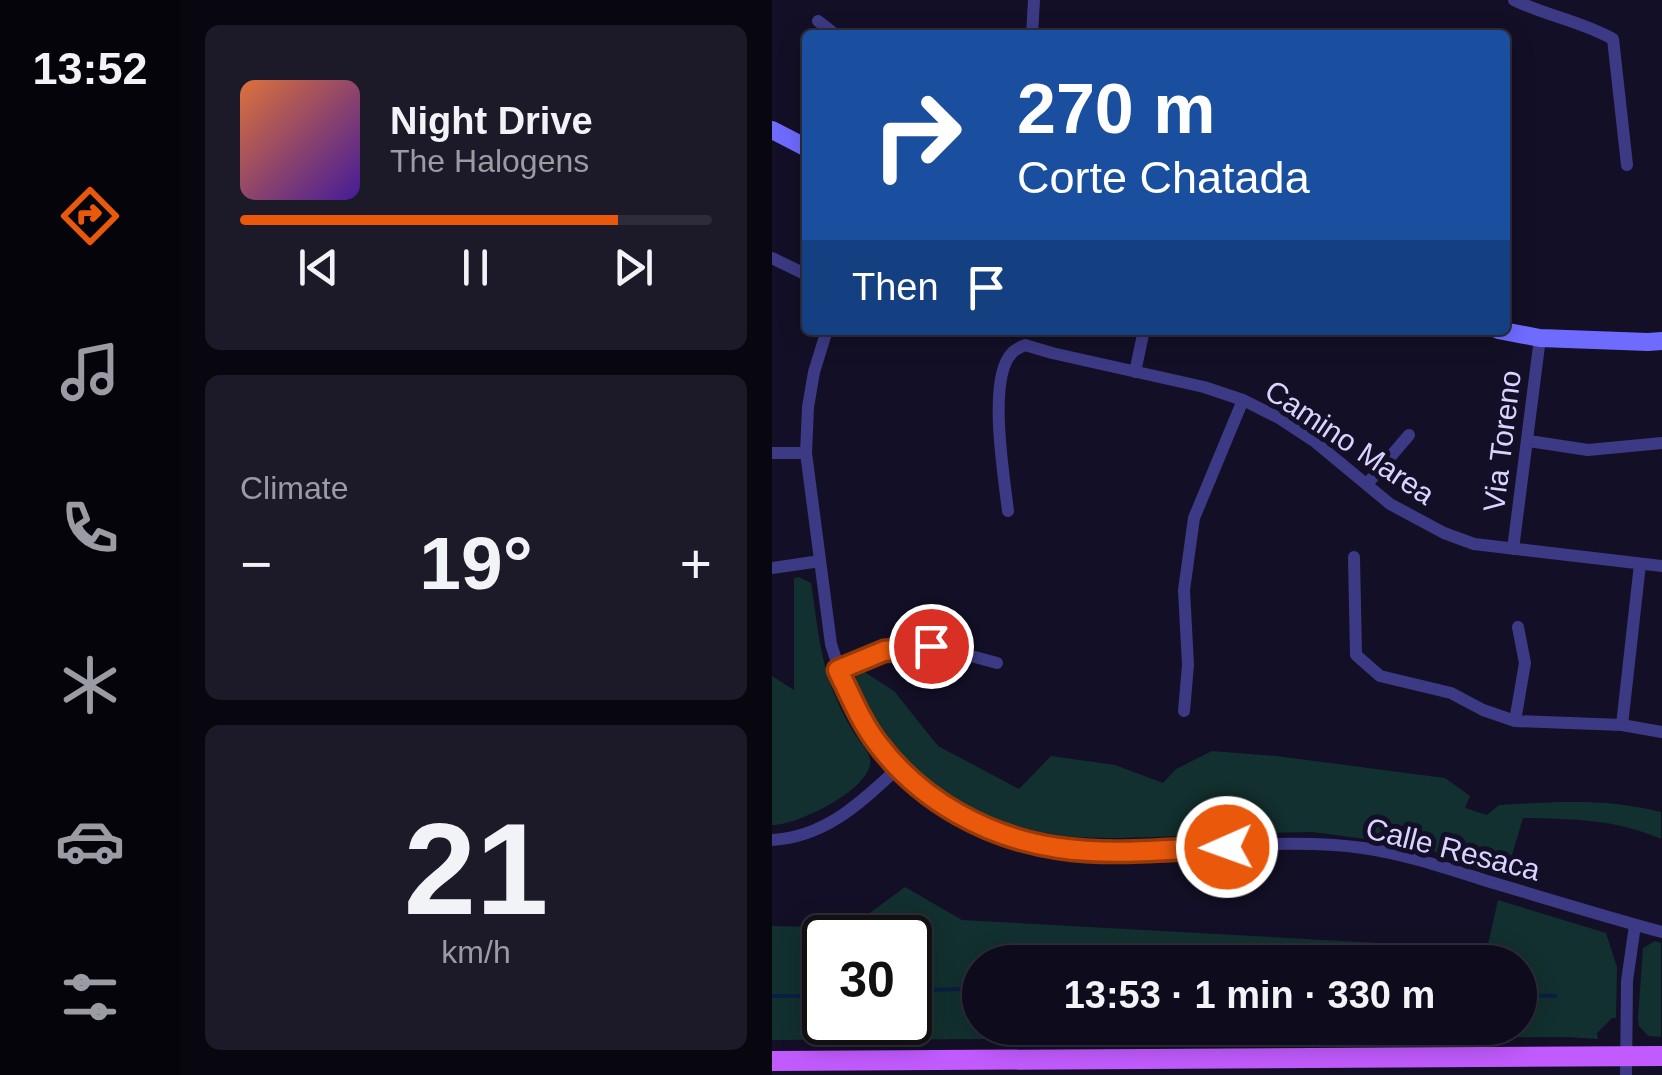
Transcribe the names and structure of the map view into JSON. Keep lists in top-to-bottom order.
{
  "streets": {
    "street": ["Via Toreno", "Camino Marea", "Calle Resaca"]
  },
  "crossings": [
    ["Via Toreno", "Camino Marea"]
  ],
  "page": {
    "tabs": "13:52",
    "turn": ["270 m", "Corte Chatada"],
    "song": ["Night Drive", "The Halogens"],
    "then": "Then",
    "tile": [
      "Climate",
      ["21", "km/h"]
    ],
    "heat": ["−", "19°", "+"],
    "limit": "30",
    "trip": "13:53 · 1 min · 330 m"
  }
}
